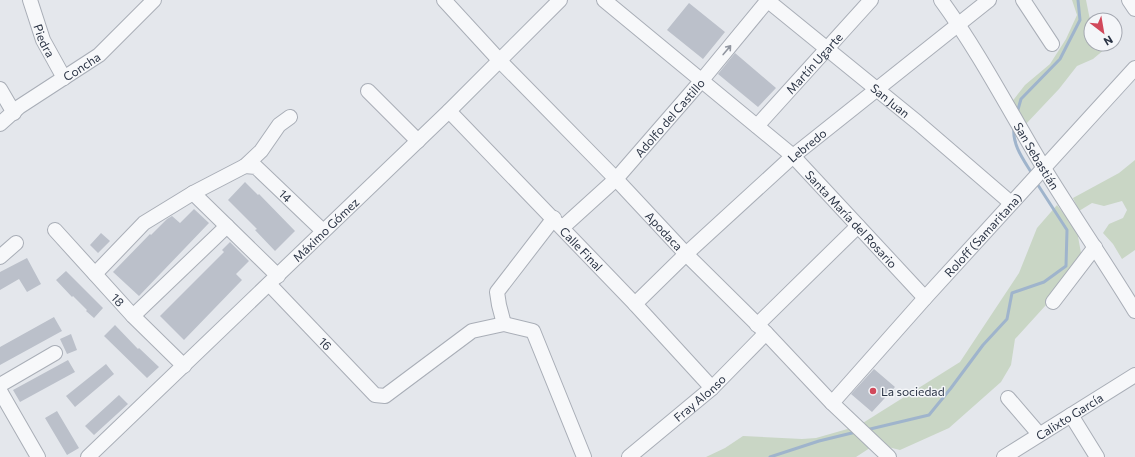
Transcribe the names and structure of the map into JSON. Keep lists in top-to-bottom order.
{
  "streets": {
    "street": [
      "Piedra",
      "Martín Ugarte",
      "Concha",
      "San Juan",
      "Adolfo del Castillo",
      "Lebredo",
      "San Sebastián",
      "14",
      "Santa María del Rosario",
      "Máximo Gómez",
      "Apodaca",
      "Roloff (Samaritana)",
      "Calle Final",
      "18",
      "16",
      "Fray Alonso",
      "Calixto García"
    ]
  },
  "crossings": [
    ["Piedra", "Concha"],
    ["Martín Ugarte", "San Juan"],
    ["Martín Ugarte", "Santa María del Rosario"],
    ["San Juan", "Adolfo del Castillo"],
    ["San Juan", "Lebredo"],
    ["San Juan", "Roloff (Samaritana)"],
    ["Adolfo del Castillo", "Santa María del Rosario"],
    ["Adolfo del Castillo", "Apodaca"],
    ["Adolfo del Castillo", "Calle Final"],
    ["Adolfo del Castillo", "16"],
    ["Lebredo", "San Sebastián"],
    ["Lebredo", "Santa María del Rosario"],
    ["Lebredo", "Apodaca"],
    ["Lebredo", "Calle Final"],
    ["San Sebastián", "Roloff (Samaritana)"],
    ["14", "Máximo Gómez"],
    ["Santa María del Rosario", "Roloff (Samaritana)"],
    ["Santa María del Rosario", "Fray Alonso"],
    ["Máximo Gómez", "Apodaca"],
    ["Máximo Gómez", "Calle Final"],
    ["Máximo Gómez", "18"],
    ["Máximo Gómez", "16"],
    ["Apodaca", "Roloff (Samaritana)"],
    ["Apodaca", "Fray Alonso"],
    ["Calle Final", "Fray Alonso"]
  ],
  "places": ["La sociedad"],
  "north": "bottom right"
}
